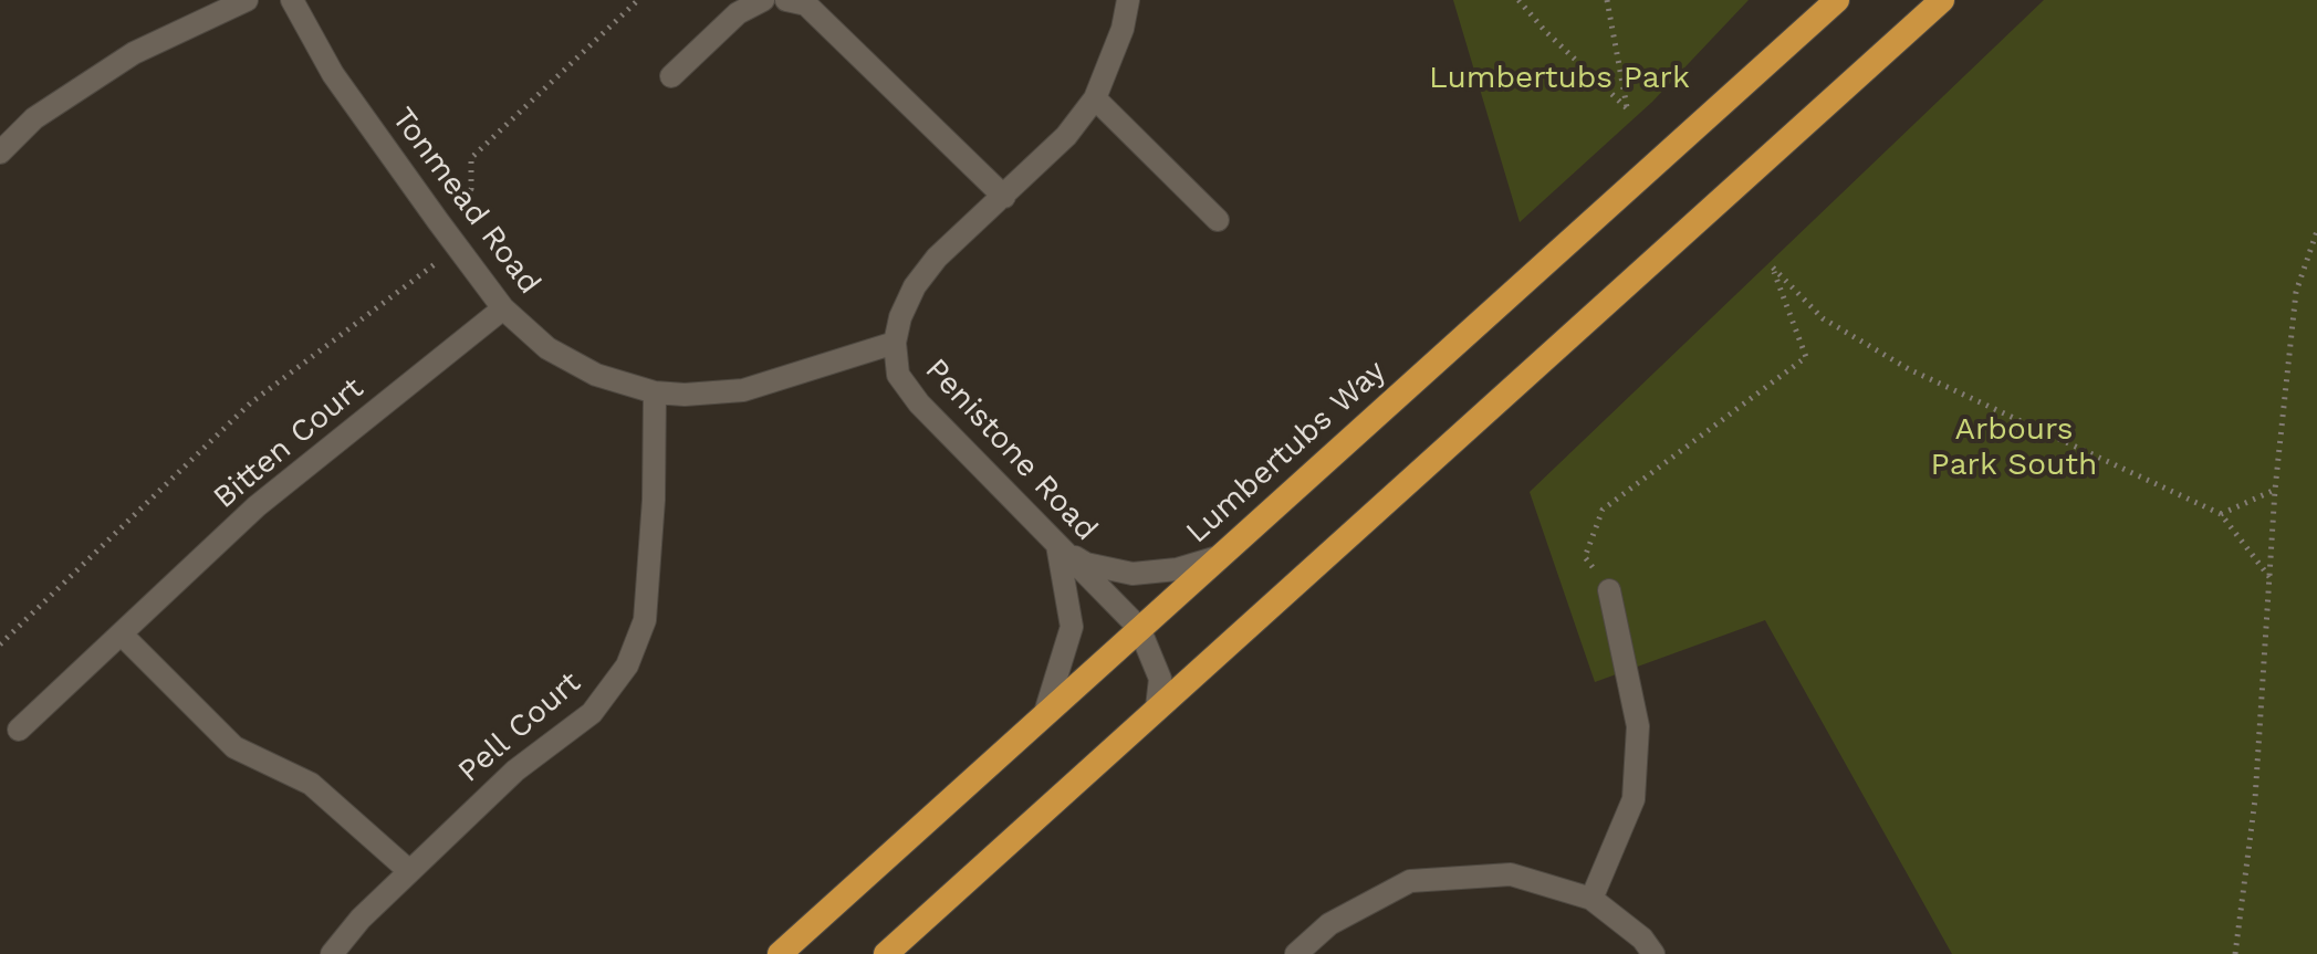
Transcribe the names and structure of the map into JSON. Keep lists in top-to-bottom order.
{
  "streets": {
    "highway": ["Lumbertubs Way"],
    "street": [
      "Tonmead Road",
      "Bitten Court",
      "Penistone Road",
      "Pell Court"
    ]
  },
  "crossings": [
    ["Tonmead Road", "Bitten Court"],
    ["Tonmead Road", "Penistone Road"],
    ["Tonmead Road", "Pell Court"],
    ["Penistone Road", "Lumbertubs Way"]
  ],
  "parks": ["Lumbertubs Park", "Arbours Park South"]
}
